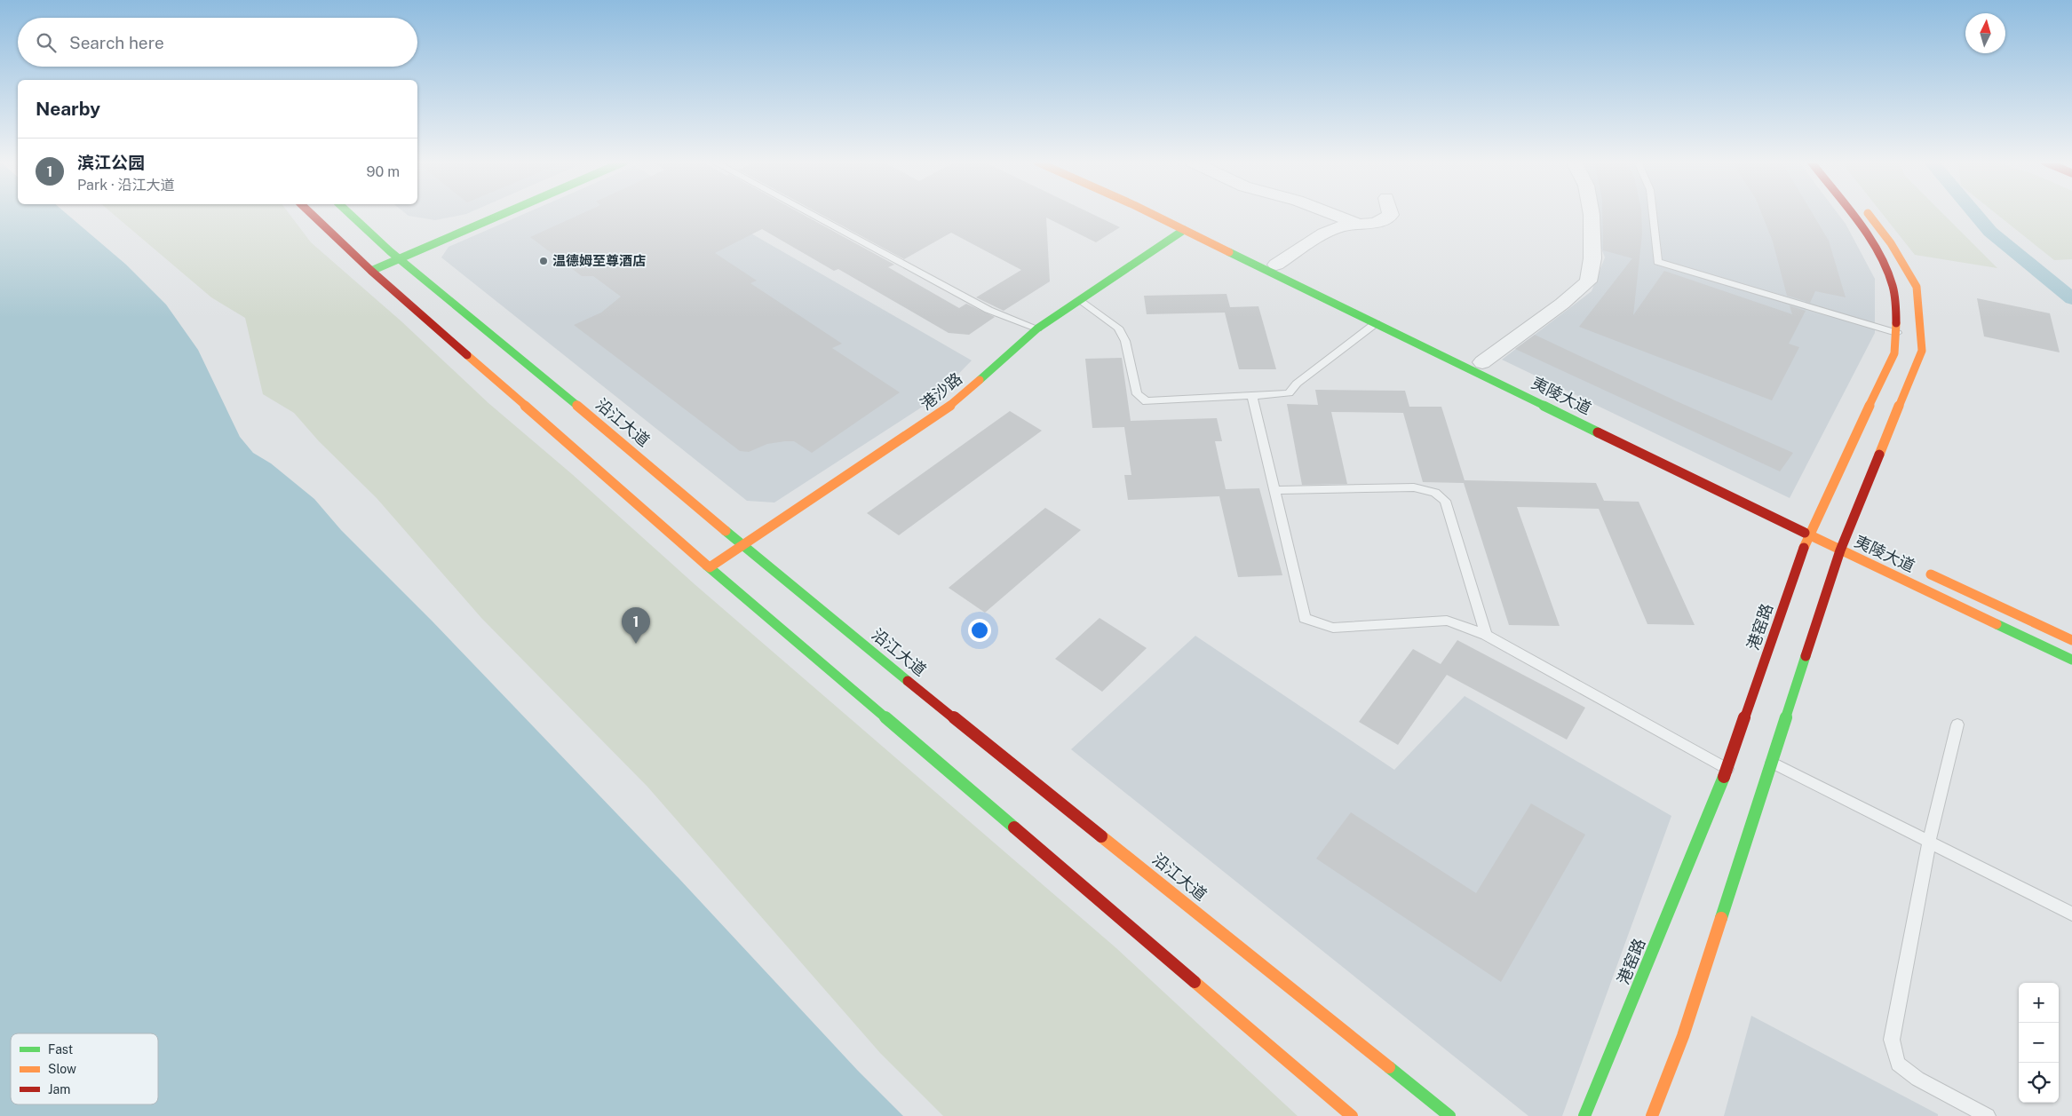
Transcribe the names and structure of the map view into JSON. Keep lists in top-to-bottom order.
{
  "streets": {
    "main road": [
      "港沙路",
      "夷陵大道",
      "沿江大道",
      "港窑路"
    ]
  },
  "crossings": [
    ["港沙路", "夷陵大道"],
    ["港沙路", "沿江大道"],
    ["夷陵大道", "港窑路"]
  ],
  "places": ["温德姆至尊酒店"],
  "legend": ["Fast", "Slow", "Jam"],
  "north": "top",
  "page": {
    "search": "Search here",
    "heading": "Nearby",
    "list": [
      {
        "mark": "1",
        "name": "滨江公园",
        "note": "Park · 沿江大道",
        "value": "90 m"
      }
    ],
    "pins": "1",
    "map_buttons": ["+", "−"]
  }
}
